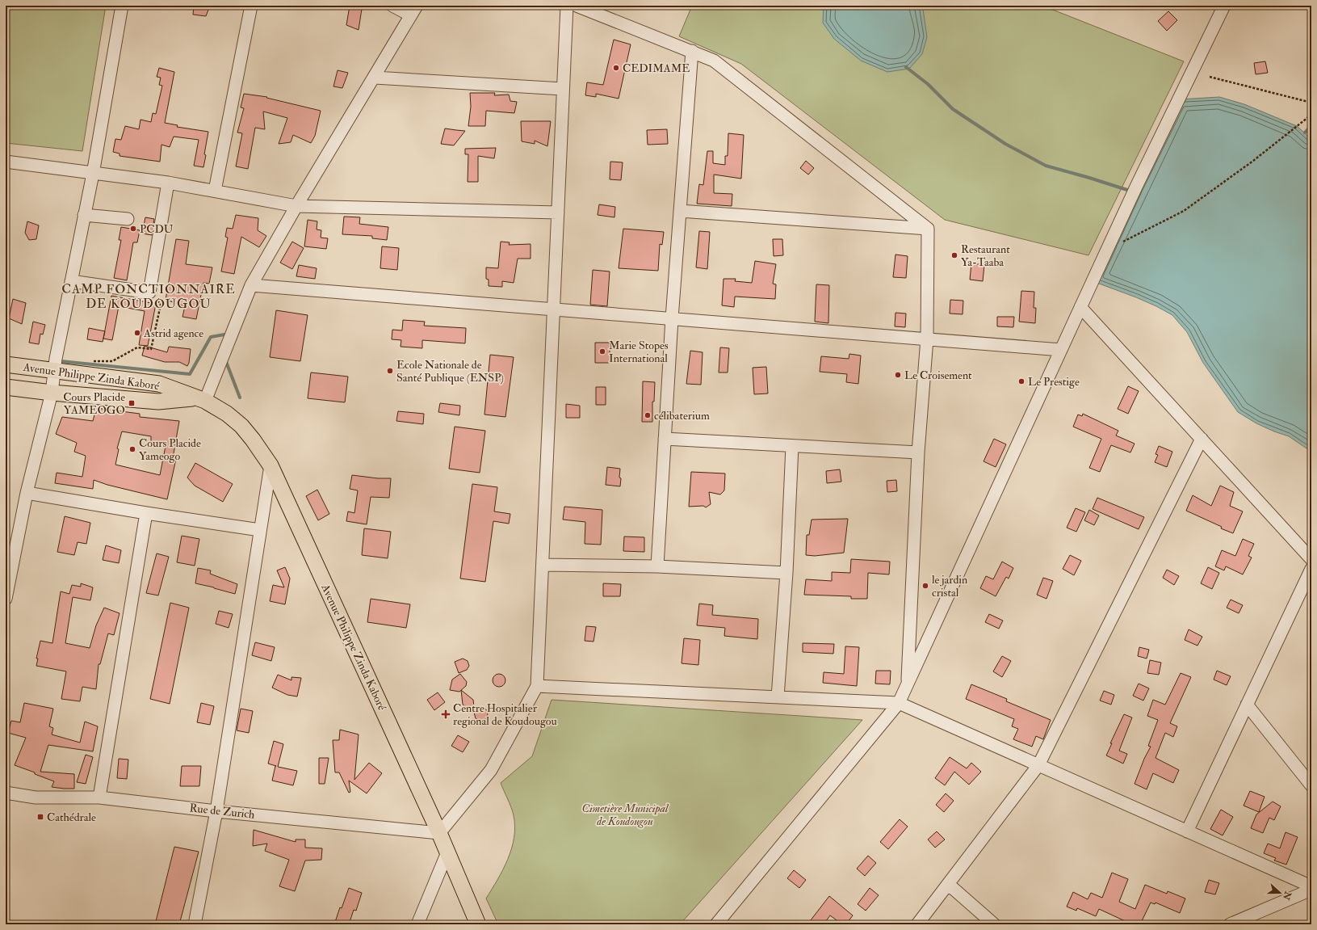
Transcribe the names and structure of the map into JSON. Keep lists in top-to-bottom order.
{
  "streets": {
    "main road": ["Avenue Philippe Zinda Kaboré"],
    "street": ["Rue de Zurich"]
  },
  "crossings": [
    ["Avenue Philippe Zinda Kaboré", "Rue de Zurich"]
  ],
  "districts": ["CAMP FONCTIONNAIRE DE KOUDOUGOU"],
  "parks": ["Cimetière Municipal de Koudougou"],
  "places": {
    "other": [
      "CEDIMAME",
      "PCDU",
      "Restaurant Ya-Taaba",
      "Astrid agence",
      "Marie Stopes International",
      "Ecole Nationale de Santé Publique (ENSP)",
      "Le Croisement",
      "Le Prestige",
      "célibaterium",
      "Cours Placide Yameogo",
      "le jardin cristal"
    ],
    "transit": ["Cours Placide YAMEOGO", "Cathédrale"],
    "health": ["Centre Hospitalier regional de Koudougou"]
  },
  "north": "right"
}
